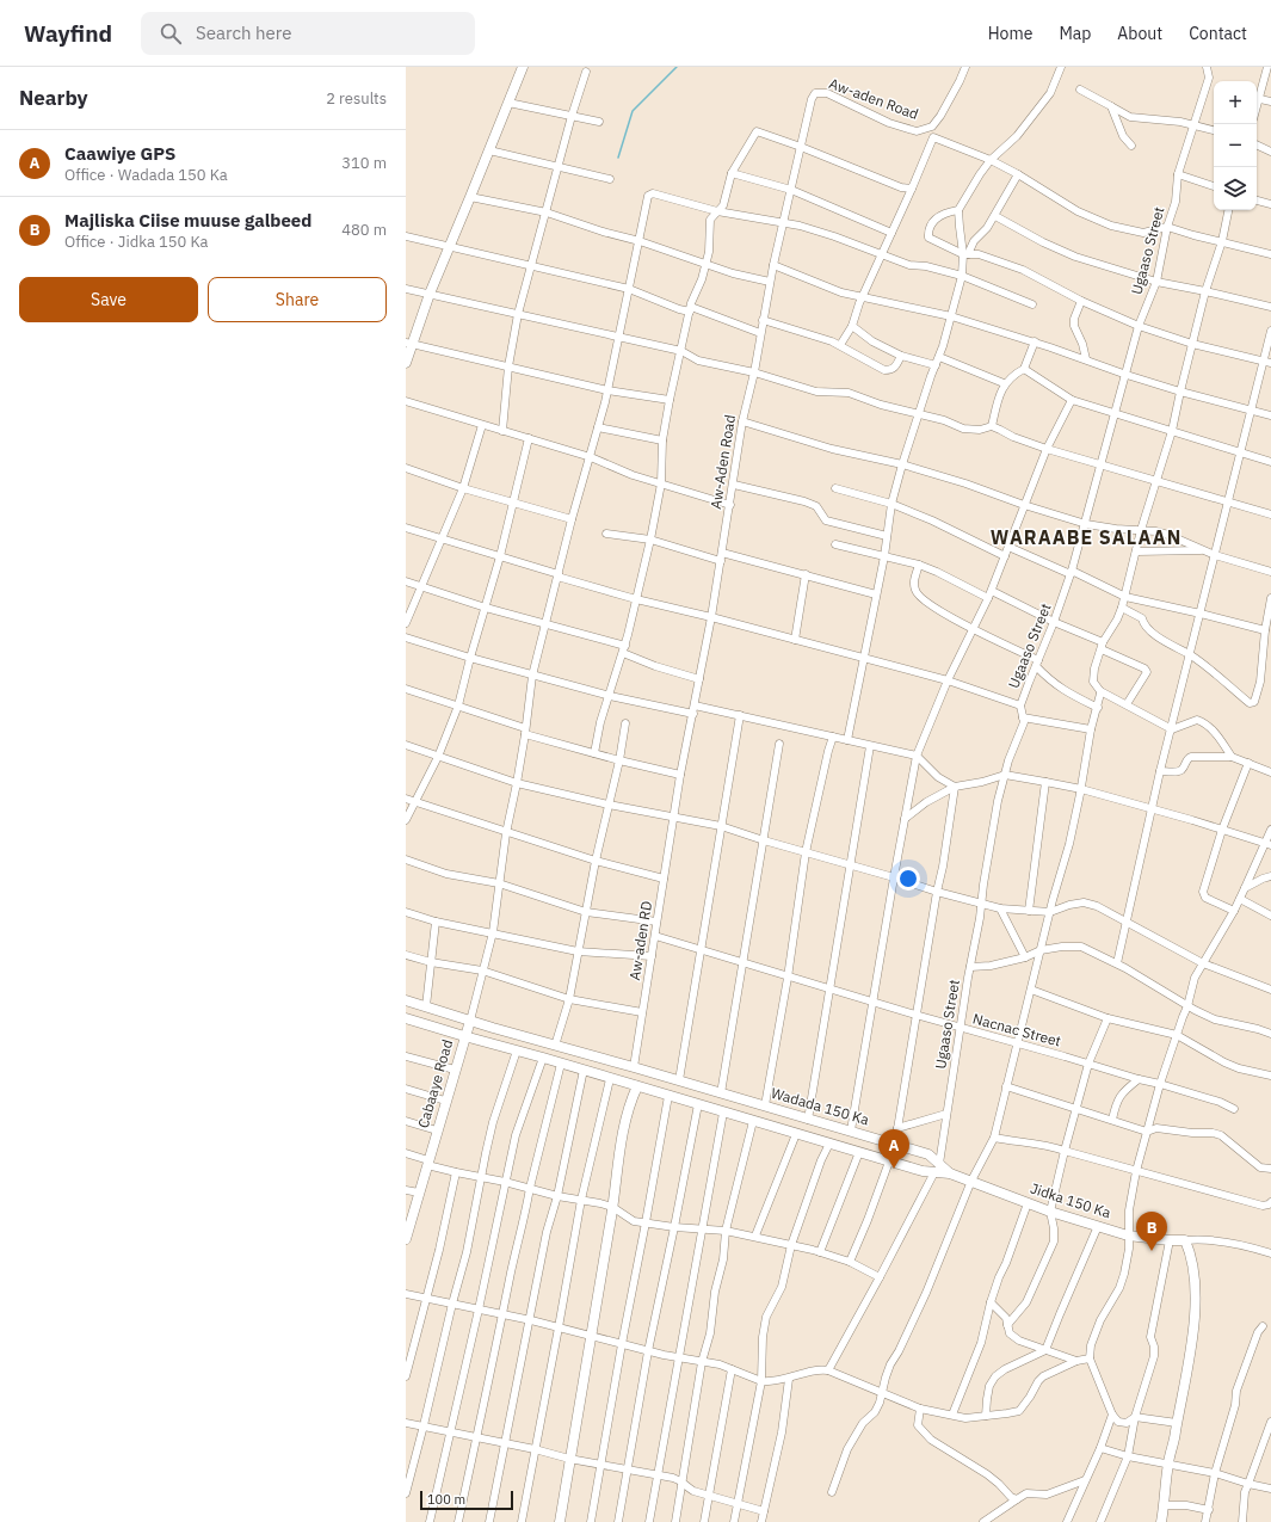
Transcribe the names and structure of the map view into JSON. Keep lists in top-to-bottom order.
{
  "streets": {
    "street": [
      "Aw-aden Road",
      "Ugaaso Street",
      "Aw-Aden Road",
      "Aw-aden RD",
      "Nacnac Street",
      "Cabaaye Road",
      "Wadada 150 Ka",
      "Jidka 150 Ka"
    ]
  },
  "crossings": [
    ["Aw-aden Road", "Aw-Aden Road"],
    ["Ugaaso Street", "Nacnac Street"],
    ["Ugaaso Street", "Wadada 150 Ka"],
    ["Aw-Aden Road", "Aw-aden RD"],
    ["Aw-aden RD", "Nacnac Street"],
    ["Aw-aden RD", "Wadada 150 Ka"],
    ["Cabaaye Road", "Wadada 150 Ka"],
    ["Wadada 150 Ka", "Jidka 150 Ka"]
  ],
  "districts": ["WARAABE SALAAN"],
  "scale_bar": "100 m",
  "page": {
    "header": "Wayfind",
    "search": "Search here",
    "nav": [
      "Home",
      "Map",
      "About",
      "Contact"
    ],
    "heading": ["Nearby", "2 results"],
    "map_buttons": ["+", "−"],
    "list": [
      {
        "mark": "A",
        "name": "Caawiye GPS",
        "note": "Office · Wadada 150 Ka",
        "value": "310 m"
      },
      {
        "mark": "B",
        "name": "Majliska Ciise muuse galbeed",
        "note": "Office · Jidka 150 Ka",
        "value": "480 m"
      }
    ],
    "buttons": ["Save", "Share"],
    "pins": ["A", "B"],
    "scale": "100 m"
  }
}
